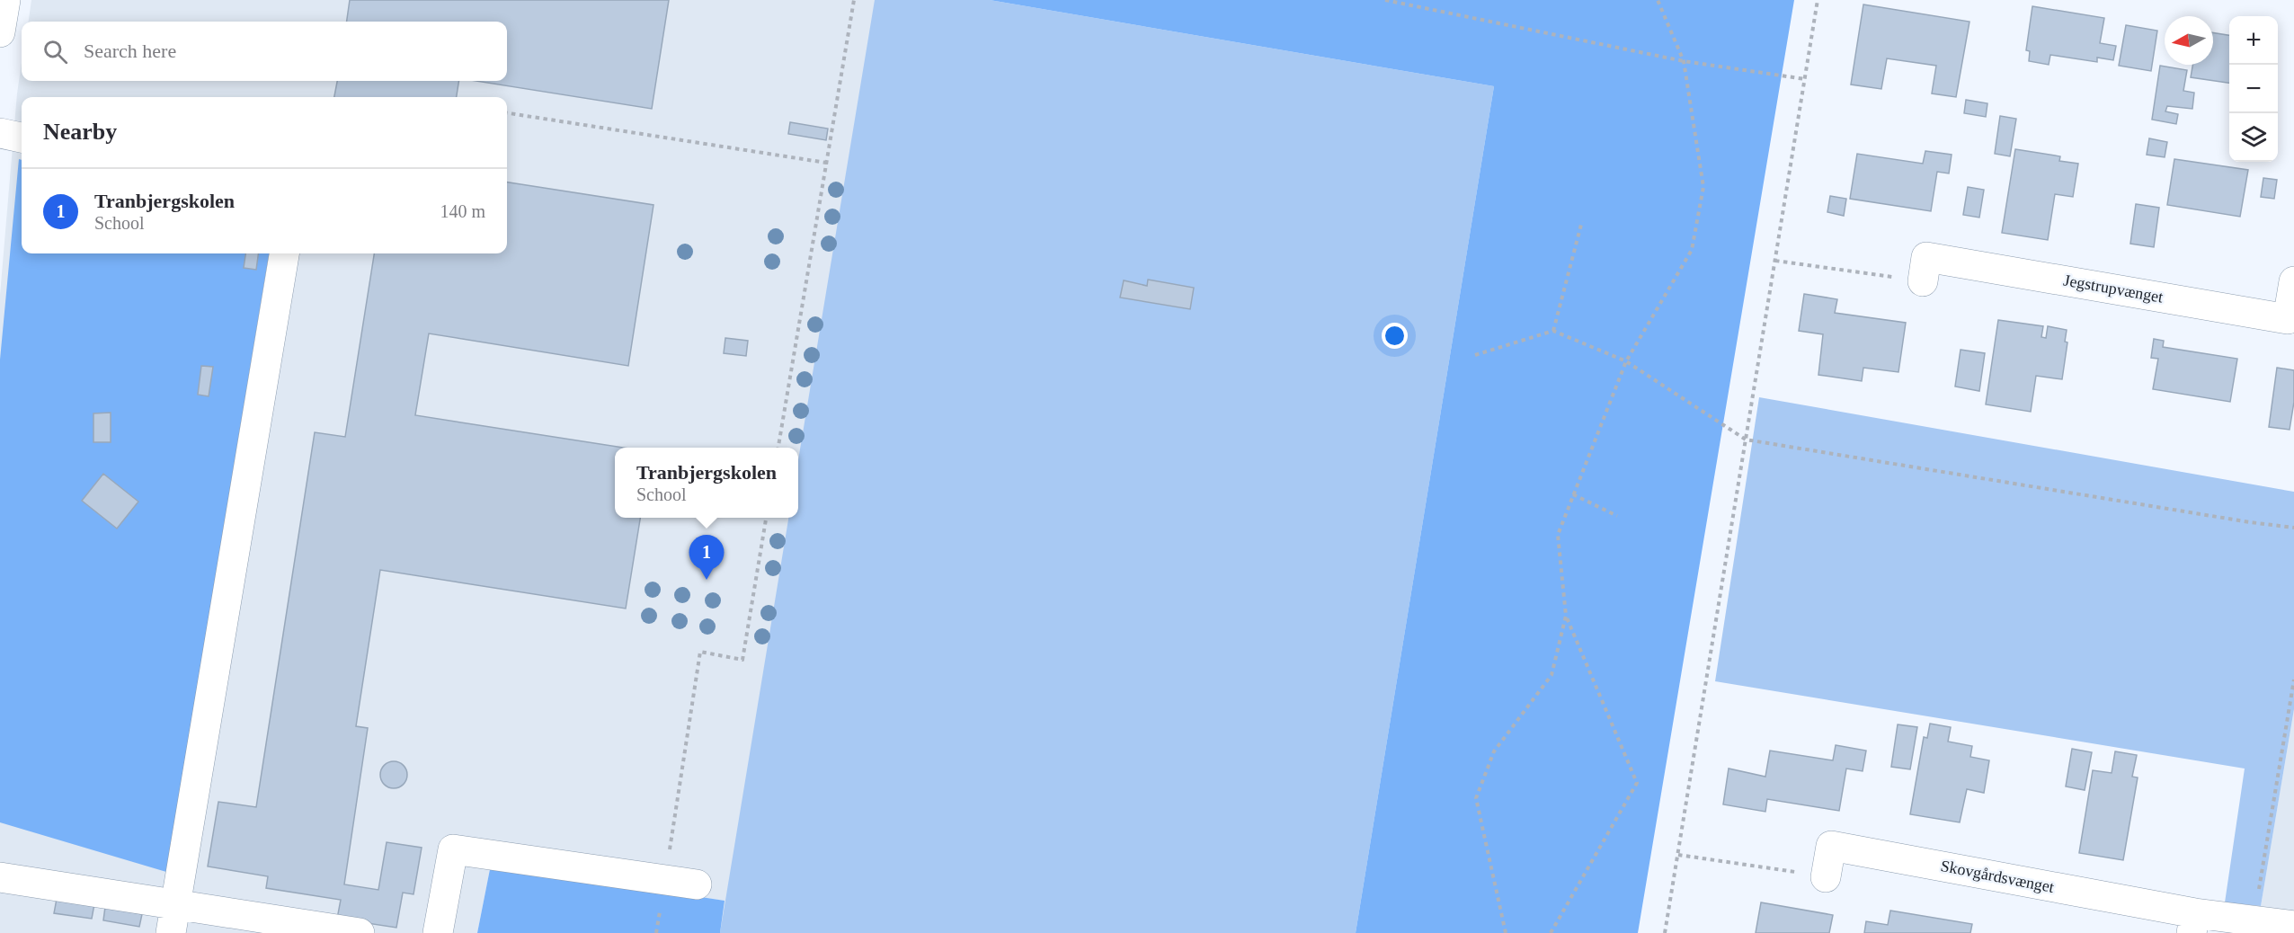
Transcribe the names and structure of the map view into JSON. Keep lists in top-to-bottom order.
{
  "streets": {
    "street": ["Jegstrupvænget", "Skovgårdsvænget"]
  },
  "north": "left",
  "page": {
    "map_buttons": ["+", "−"],
    "search": "Search here",
    "heading": "Nearby",
    "list": [
      {
        "mark": "1",
        "name": "Tranbjergskolen",
        "note": "School",
        "value": "140 m"
      }
    ],
    "popup": ["Tranbjergskolen", "School"],
    "pins": "1"
  }
}
